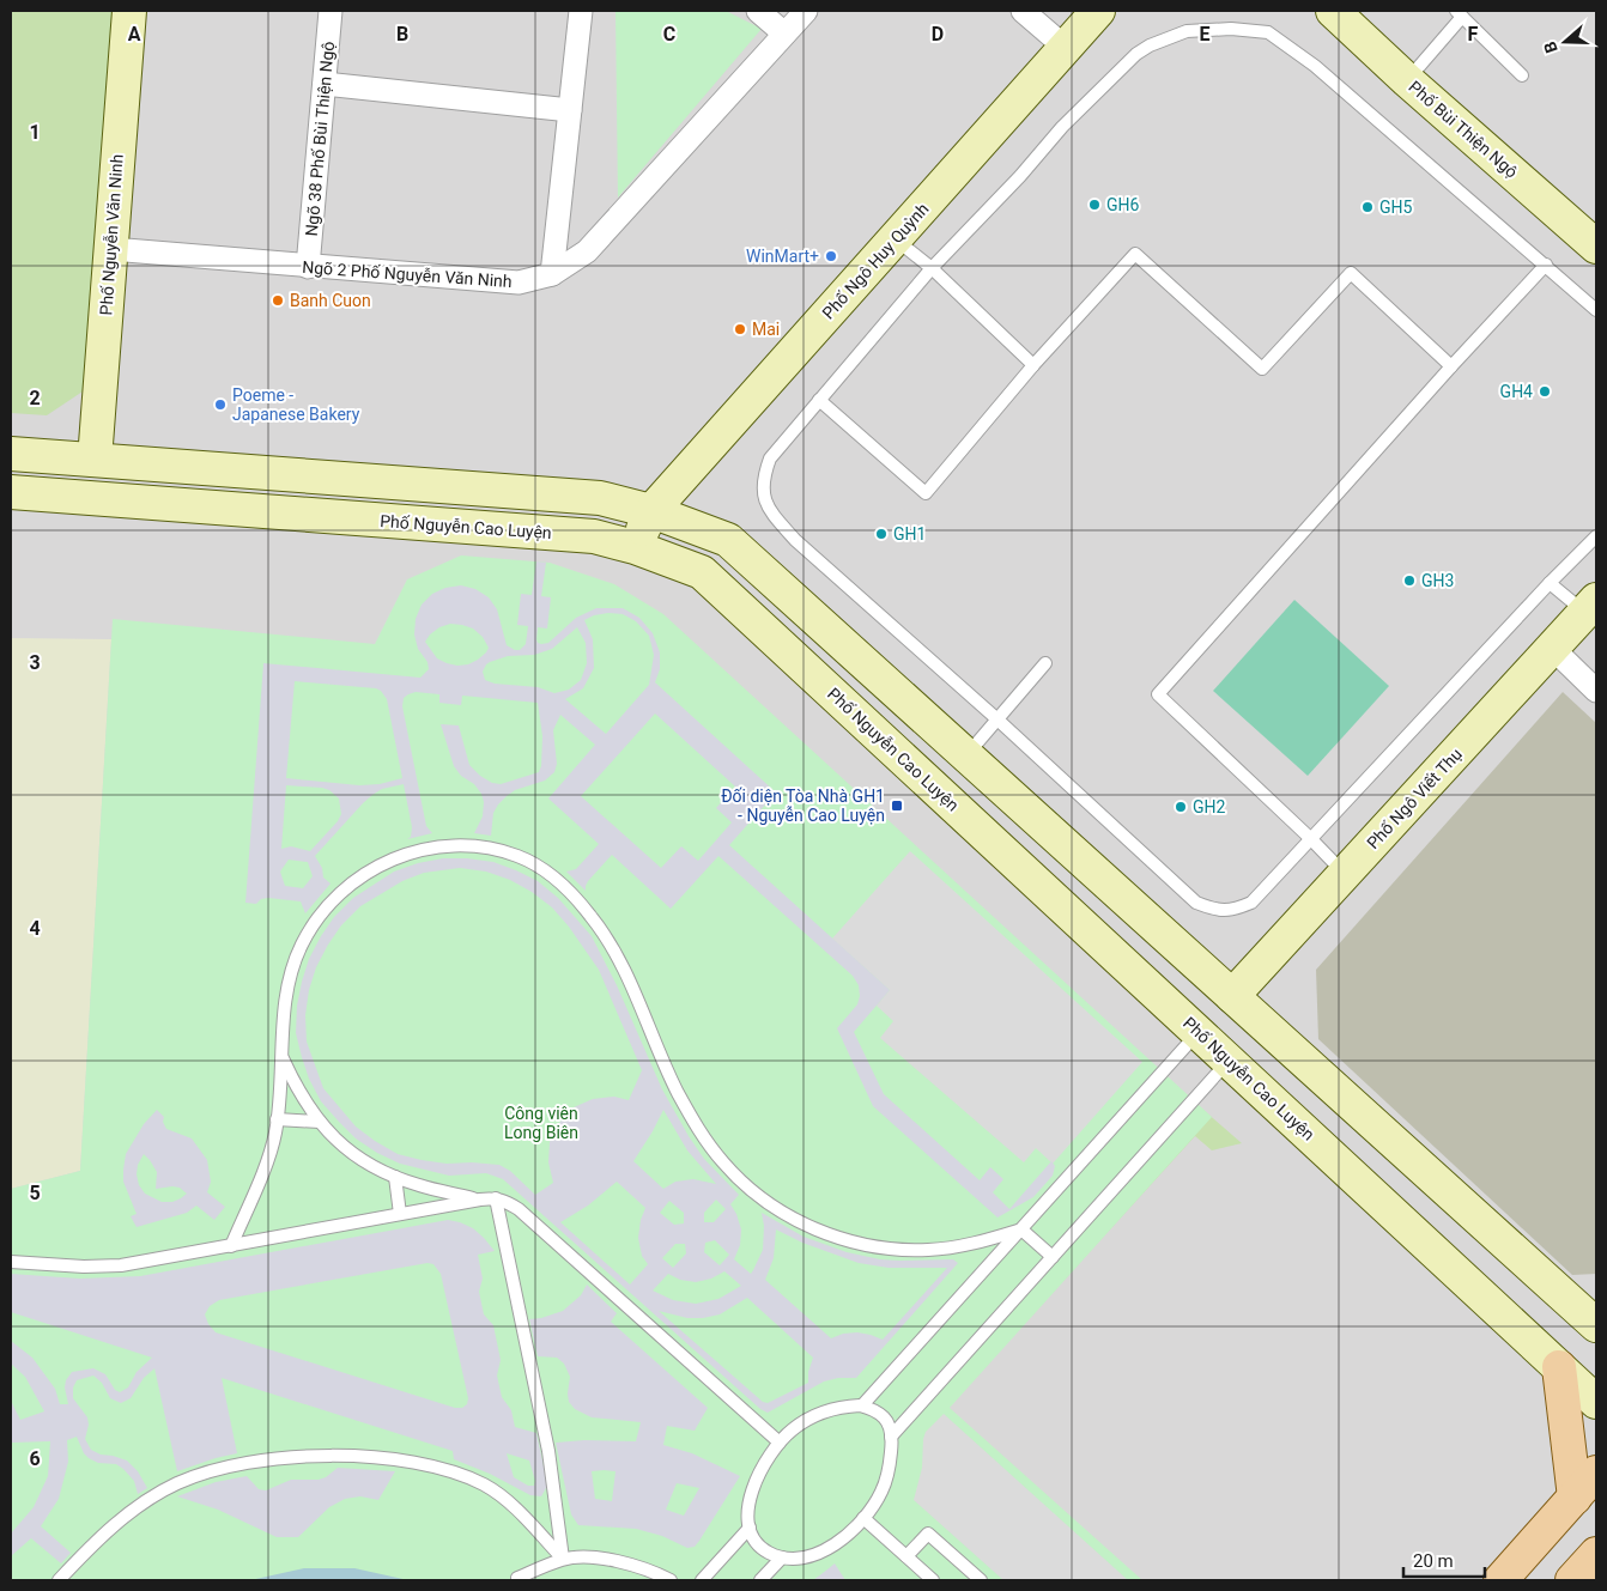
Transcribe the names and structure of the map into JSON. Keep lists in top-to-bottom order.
{
  "streets": {
    "street": [
      "Phố Bùi Thiện Ngộ",
      "Ngõ 38 Phố Bùi Thiện Ngộ",
      "Phố Nguyễn Văn Ninh",
      "Phố Ngô Huy Quỳnh",
      "Ngõ 2 Phố Nguyễn Văn Ninh",
      "Phố Nguyễn Cao Luyện",
      "Phố Ngô Viết Thụ"
    ]
  },
  "crossings": [
    ["Ngõ 38 Phố Bùi Thiện Ngộ", "Ngõ 2 Phố Nguyễn Văn Ninh"],
    ["Phố Nguyễn Văn Ninh", "Ngõ 2 Phố Nguyễn Văn Ninh"],
    ["Phố Ngô Huy Quỳnh", "Phố Nguyễn Cao Luyện"]
  ],
  "parks": ["Công viên Long Biên"],
  "places": {
    "other": [
      "GH6",
      "GH5",
      "WinMart+",
      "Banh Cuon",
      "Mai",
      "GH4",
      "Poeme - Japanese Bakery",
      "GH1",
      "GH3",
      "GH2"
    ],
    "transit": ["Đối diện Tòa Nhà GH1 - Nguyễn Cao Luyện"]
  },
  "scale_bar": "20 m",
  "north": "left",
  "grid": {
    "columns": [
      "A",
      "B",
      "C",
      "D",
      "E",
      "F"
    ],
    "rows": [
      "1",
      "2",
      "3",
      "4",
      "5",
      "6"
    ]
  }
}
